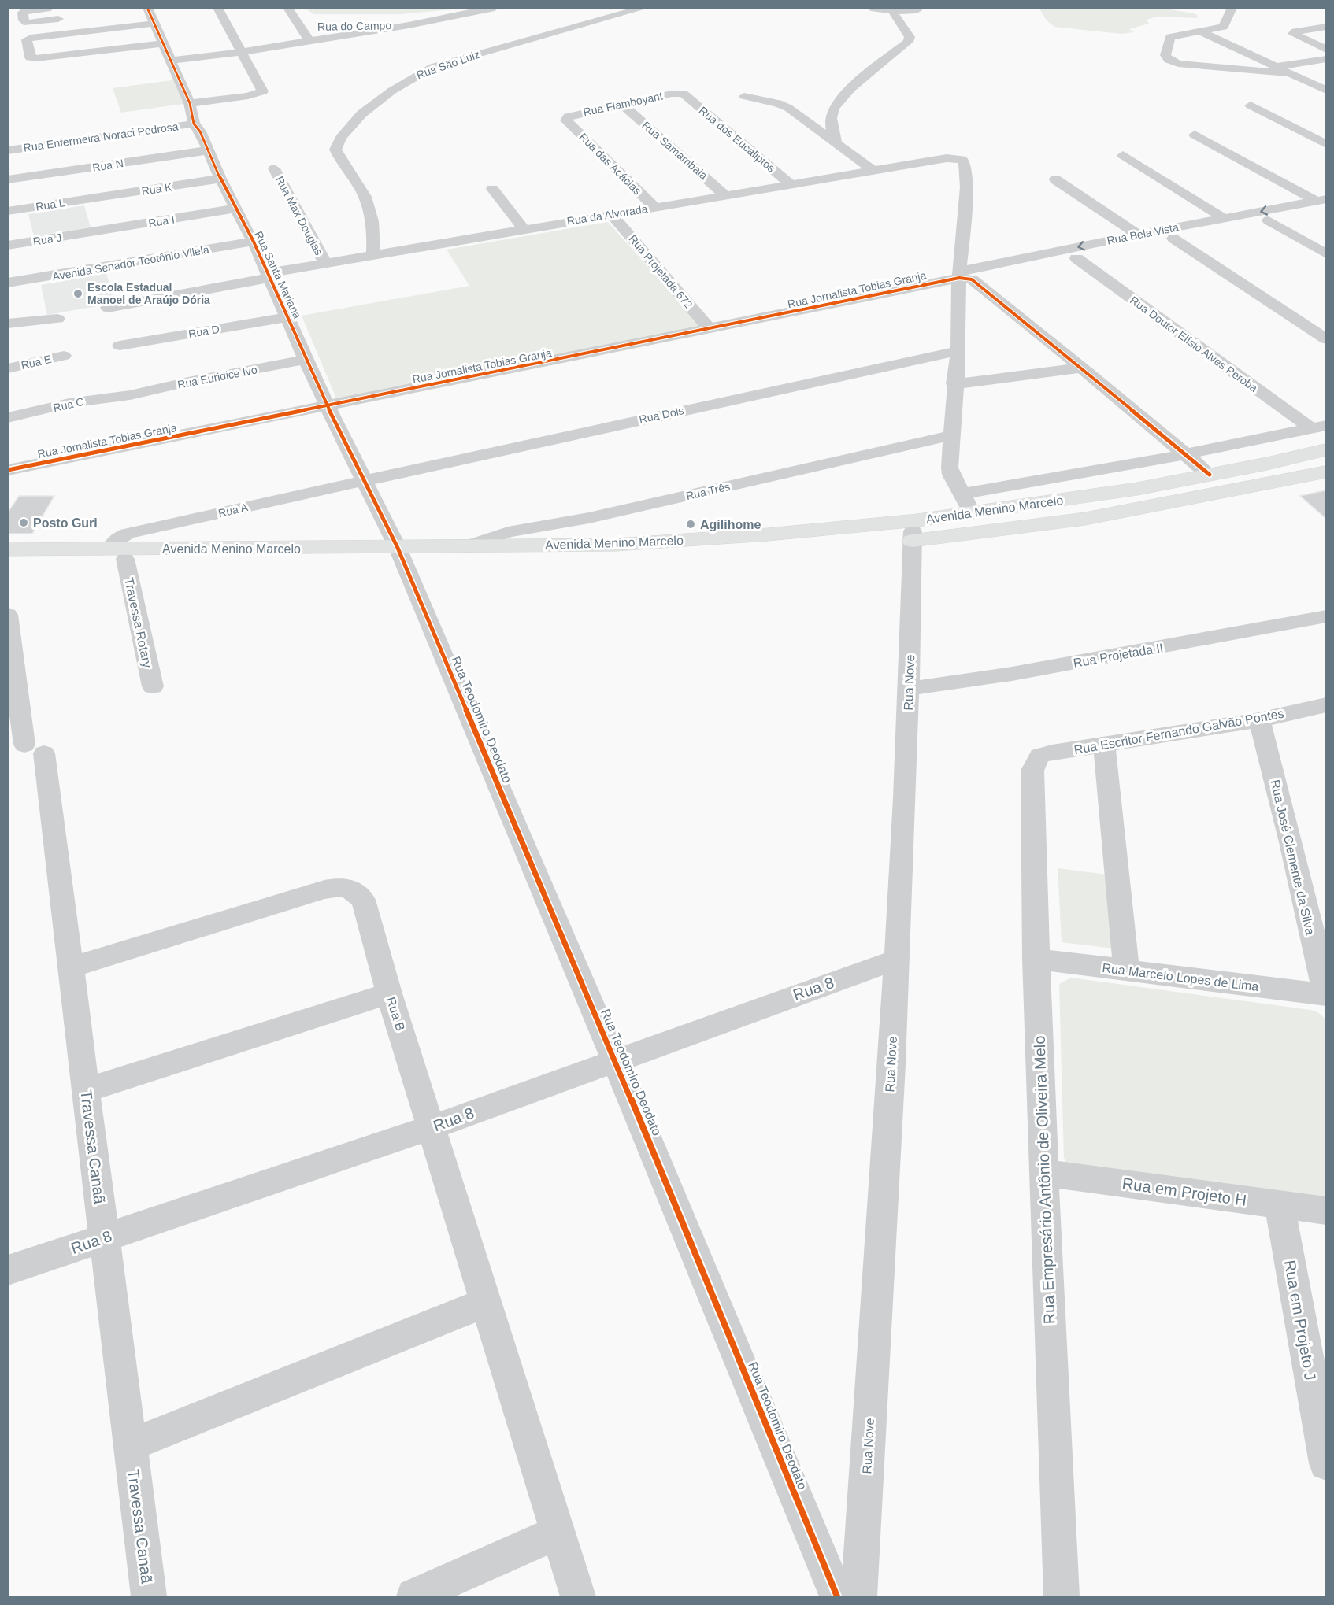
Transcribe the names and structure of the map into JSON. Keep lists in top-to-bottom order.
{
  "streets": {
    "main road": ["Avenida Menino Marcelo"],
    "street": [
      "Rua do Campo",
      "Rua São Luiz",
      "Rua Flamboyant",
      "Rua Enfermeira Noraci Pedrosa",
      "Rua dos Eucaliptos",
      "Rua Samambaia",
      "Rua das Acácias",
      "Rua N",
      "Rua K",
      "Rua L",
      "Rua da Alvorada",
      "Rua Max Douglas",
      "Rua I",
      "Rua Bela Vista",
      "Rua J",
      "Avenida Senador Teotônio Vilela",
      "Rua Projetada 672",
      "Rua Santa Mariana",
      "Rua Jornalista Tobias Granja",
      "Rua D",
      "Rua Doutor Elísio Alves Peroba",
      "Rua E",
      "Rua Euridice Ivo",
      "Rua C",
      "Rua Dois",
      "Rua Três",
      "Rua A",
      "Travessa Rotary",
      "Rua Projetada II",
      "Rua Nove",
      "Rua Teodomiro Deodato",
      "Rua Escritor Fernando Galvão Pontes",
      "Rua José Clemente da Silva",
      "Rua Marcelo Lopes de Lima",
      "Rua 8",
      "Rua B",
      "Travessa Canaã",
      "Rua Empresário Antônio de Oliveira Melo",
      "Rua em Projeto H",
      "Rua em Projeto J"
    ]
  },
  "crossings": [
    ["Rua do Campo", "Rua Santa Mariana"],
    ["Rua São Luiz", "Rua da Alvorada"],
    ["Rua Flamboyant", "Rua dos Eucaliptos"],
    ["Rua Flamboyant", "Rua Samambaia"],
    ["Rua Flamboyant", "Rua das Acácias"],
    ["Rua Enfermeira Noraci Pedrosa", "Rua Santa Mariana"],
    ["Rua dos Eucaliptos", "Rua da Alvorada"],
    ["Rua Samambaia", "Rua da Alvorada"],
    ["Rua das Acácias", "Rua da Alvorada"],
    ["Rua N", "Rua Santa Mariana"],
    ["Rua K", "Rua L"],
    ["Rua K", "Rua Santa Mariana"],
    ["Rua da Alvorada", "Rua Max Douglas"],
    ["Rua da Alvorada", "Rua Bela Vista"],
    ["Rua da Alvorada", "Rua Projetada 672"],
    ["Rua da Alvorada", "Rua Santa Mariana"],
    ["Rua da Alvorada", "Rua Jornalista Tobias Granja"],
    ["Rua I", "Rua J"],
    ["Rua I", "Rua Santa Mariana"],
    ["Rua Bela Vista", "Rua Jornalista Tobias Granja"],
    ["Rua Bela Vista", "Rua Doutor Elísio Alves Peroba"],
    ["Avenida Senador Teotônio Vilela", "Rua Santa Mariana"],
    ["Rua Projetada 672", "Rua Jornalista Tobias Granja"],
    ["Rua Santa Mariana", "Rua Jornalista Tobias Granja"],
    ["Rua Santa Mariana", "Rua D"],
    ["Rua Santa Mariana", "Rua Euridice Ivo"],
    ["Rua Santa Mariana", "Rua Dois"],
    ["Rua Santa Mariana", "Avenida Menino Marcelo"],
    ["Rua Santa Mariana", "Rua A"],
    ["Rua Santa Mariana", "Rua Teodomiro Deodato"],
    ["Rua Euridice Ivo", "Rua C"],
    ["Rua Dois", "Rua A"],
    ["Rua Três", "Avenida Menino Marcelo"],
    ["Avenida Menino Marcelo", "Rua A"],
    ["Avenida Menino Marcelo", "Travessa Rotary"],
    ["Avenida Menino Marcelo", "Rua Nove"],
    ["Avenida Menino Marcelo", "Rua Teodomiro Deodato"],
    ["Rua A", "Travessa Rotary"],
    ["Rua Projetada II", "Rua Nove"],
    ["Rua Nove", "Rua 8"],
    ["Rua Teodomiro Deodato", "Rua 8"],
    ["Rua Escritor Fernando Galvão Pontes", "Rua José Clemente da Silva"],
    ["Rua Escritor Fernando Galvão Pontes", "Rua Empresário Antônio de Oliveira Melo"],
    ["Rua José Clemente da Silva", "Rua Marcelo Lopes de Lima"],
    ["Rua Marcelo Lopes de Lima", "Rua Empresário Antônio de Oliveira Melo"],
    ["Rua 8", "Rua B"],
    ["Rua 8", "Travessa Canaã"],
    ["Rua B", "Travessa Canaã"],
    ["Rua Empresário Antônio de Oliveira Melo", "Rua em Projeto H"],
    ["Rua em Projeto H", "Rua em Projeto J"]
  ],
  "places": ["Escola Estadual Manoel de Araújo Dória", "Posto Guri", "Agilihome"]
}
